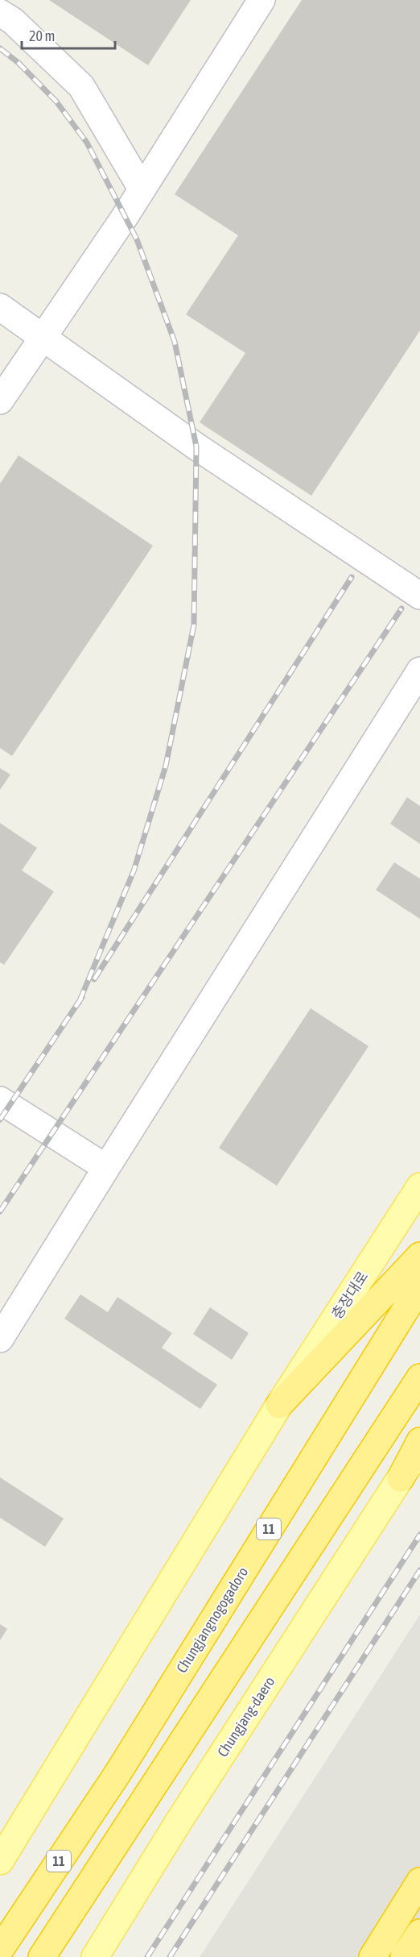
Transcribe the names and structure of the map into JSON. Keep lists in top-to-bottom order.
{
  "streets": {
    "highway": ["11", "Chungjangnogogadoro"],
    "main road": ["충장대로", "Chungjang-daero"]
  },
  "scale_bar": "20 m"
}
